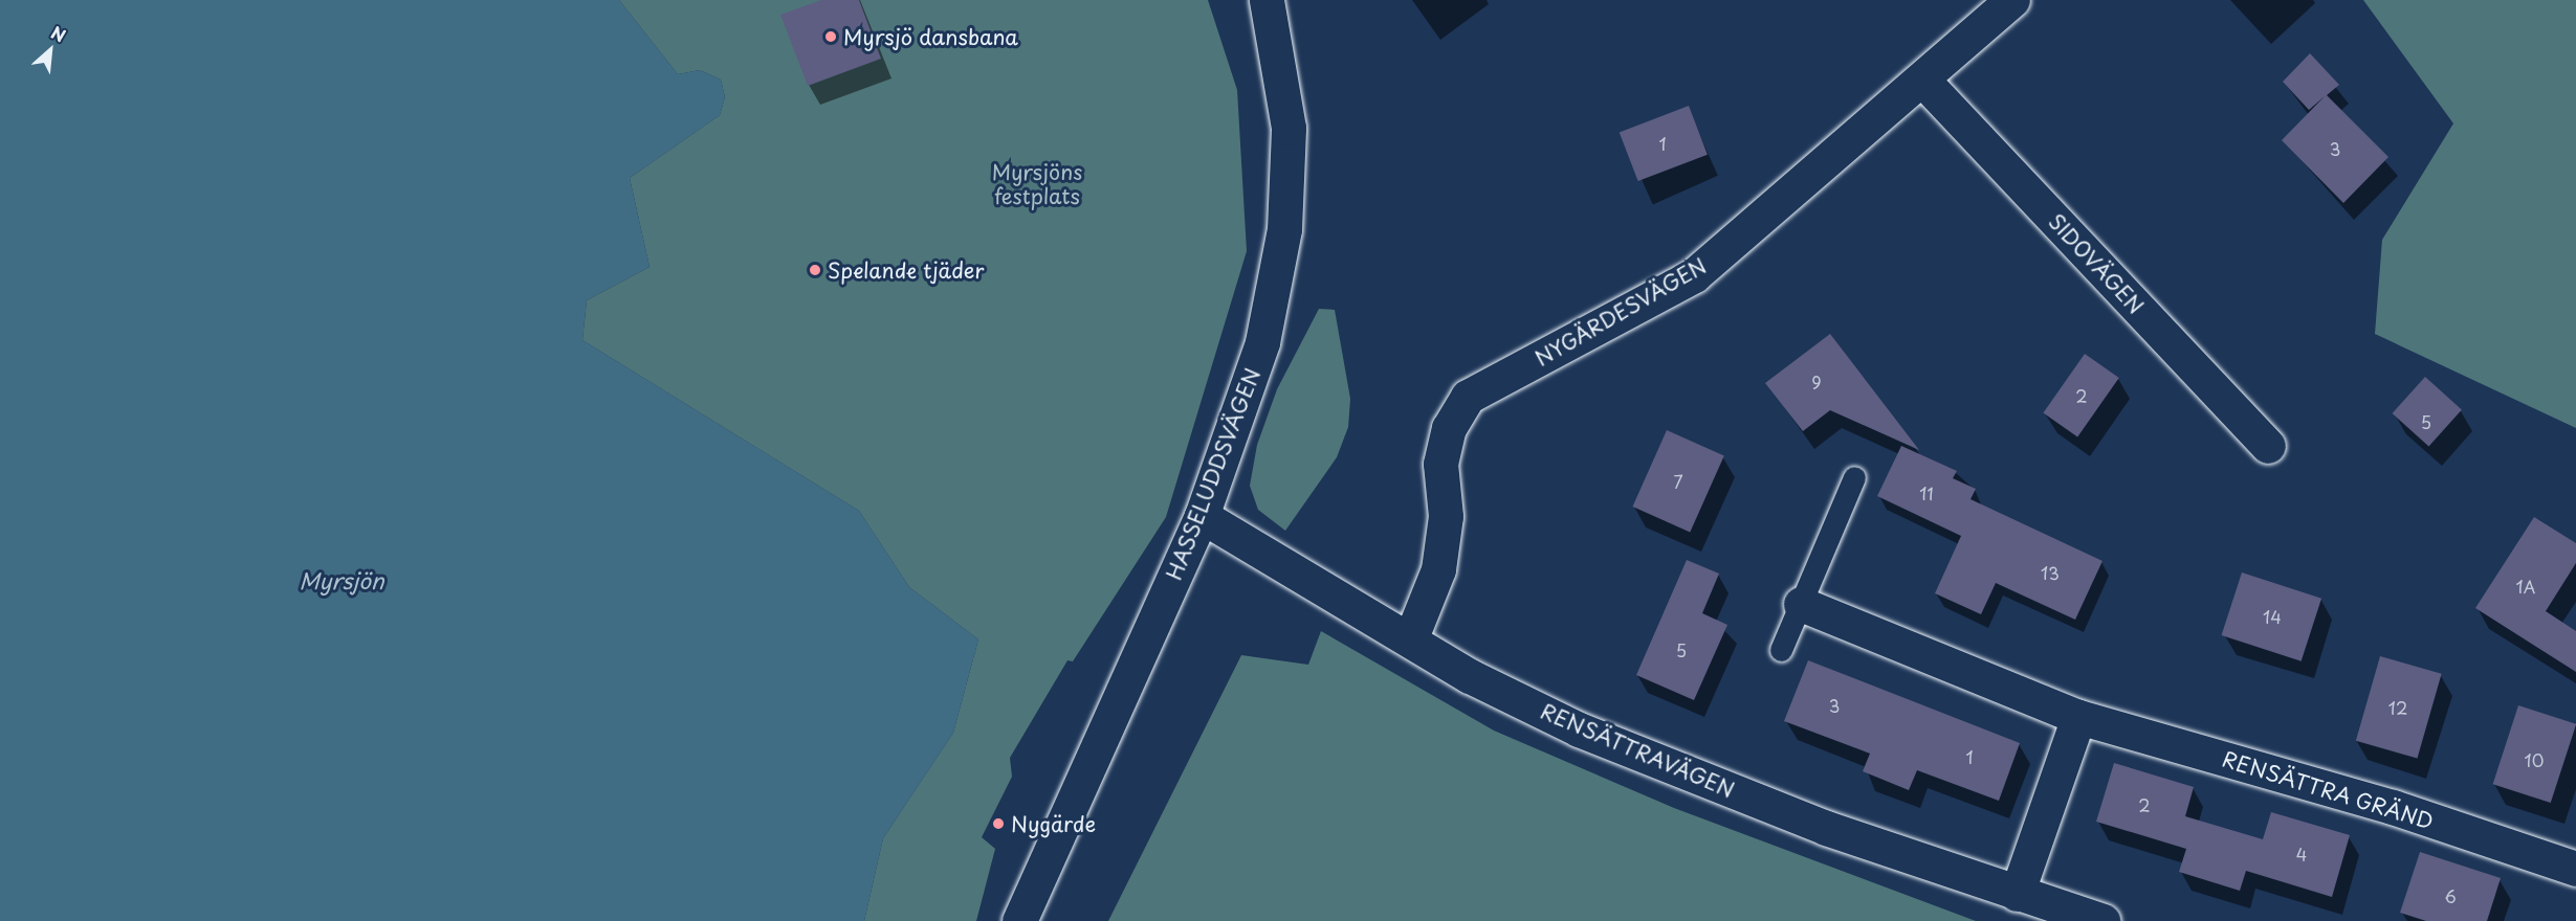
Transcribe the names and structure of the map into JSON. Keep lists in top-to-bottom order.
{
  "streets": {
    "street": [
      "SIDOVÄGEN",
      "NYGÄRDESVÄGEN",
      "HASSELUDDSVÄGEN",
      "RENSÄTTRAVÄGEN",
      "RENSÄTTRA GRÄND"
    ]
  },
  "crossings": [
    ["SIDOVÄGEN", "NYGÄRDESVÄGEN"],
    ["NYGÄRDESVÄGEN", "RENSÄTTRAVÄGEN"],
    ["HASSELUDDSVÄGEN", "RENSÄTTRAVÄGEN"]
  ],
  "water": ["Myrsjön"],
  "parks": ["Myrsjöns festplats"],
  "places": ["Myrsjö dansbana", "Spelande tjäder", "Nygärde"],
  "house_numbers": [
    "1",
    "3",
    "9",
    "2",
    "5",
    "7",
    "11",
    "13",
    "1A",
    "14",
    "5",
    "3",
    "12",
    "1",
    "10",
    "2",
    "4",
    "6"
  ],
  "north": "top right"
}
